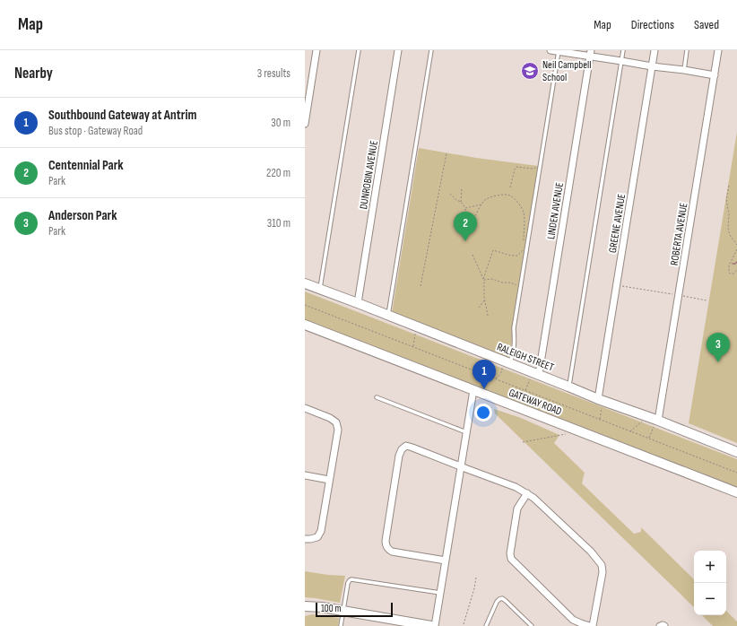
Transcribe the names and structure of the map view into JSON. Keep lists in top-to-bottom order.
{
  "streets": {
    "street": [
      "DUNROBIN AVENUE",
      "LINDEN AVENUE",
      "GREENE AVENUE",
      "ROBERTA AVENUE",
      "RALEIGH STREET",
      "GATEWAY ROAD"
    ]
  },
  "crossings": [
    ["DUNROBIN AVENUE", "RALEIGH STREET"],
    ["LINDEN AVENUE", "RALEIGH STREET"],
    ["GREENE AVENUE", "RALEIGH STREET"],
    ["ROBERTA AVENUE", "RALEIGH STREET"]
  ],
  "places": {
    "school or university": ["Neil Campbell School"]
  },
  "scale_bar": "100 m",
  "page": {
    "header": "Map",
    "nav": ["Map", "Directions", "Saved"],
    "heading": ["Nearby", "3 results"],
    "list": [
      {
        "mark": "1",
        "name": "Southbound Gateway at Antrim",
        "note": "Bus stop · Gateway Road",
        "value": "30 m"
      },
      {
        "mark": "2",
        "name": "Centennial Park",
        "note": "Park",
        "value": "220 m"
      },
      {
        "mark": "3",
        "name": "Anderson Park",
        "note": "Park",
        "value": "310 m"
      }
    ],
    "pins": ["2", "3", "1"],
    "map_buttons": ["+", "−"],
    "scale": "100 m"
  }
}
